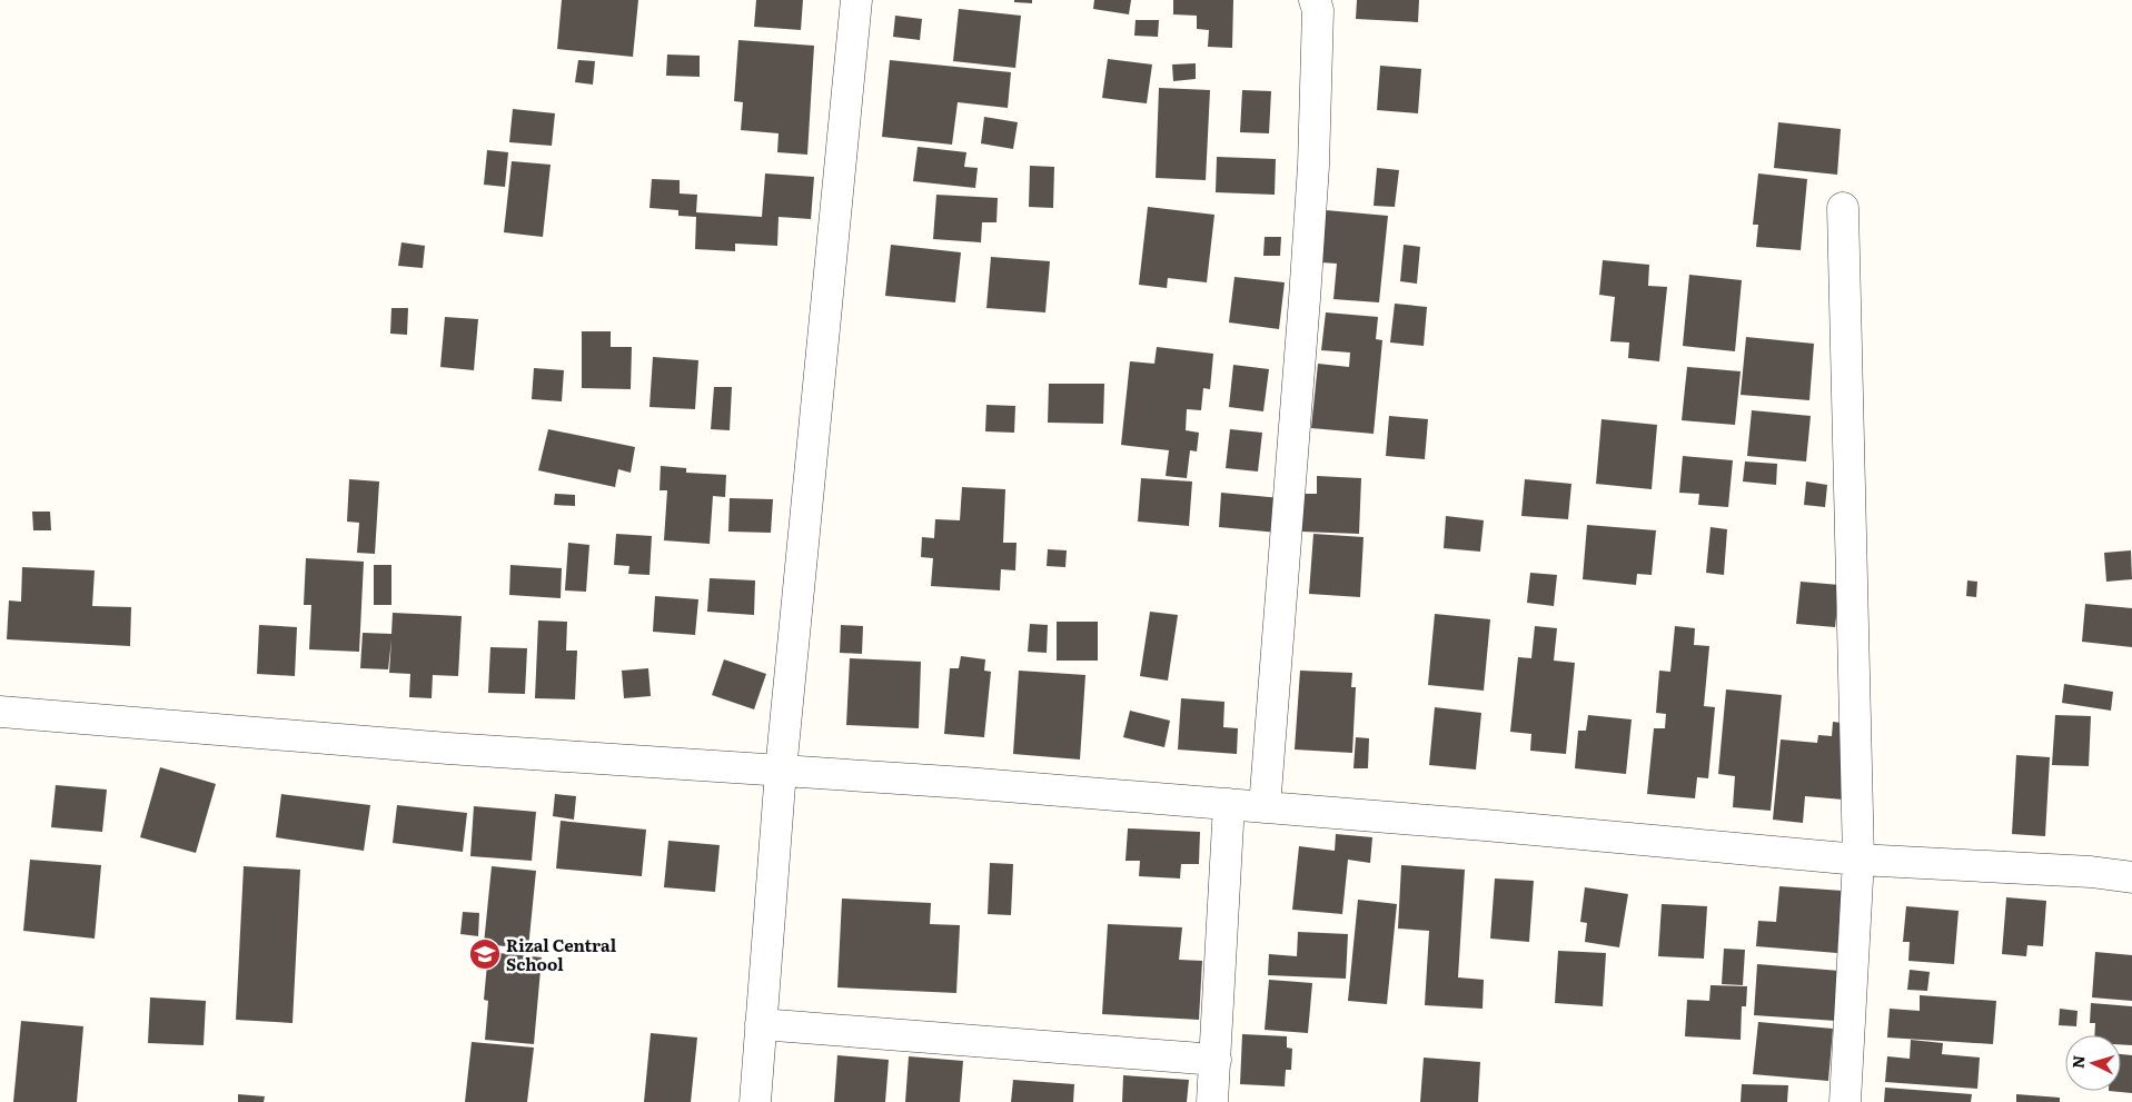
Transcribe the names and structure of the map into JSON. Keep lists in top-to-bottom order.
{
  "places": {
    "school or university": ["Rizal Central School"]
  },
  "north": "left"
}
